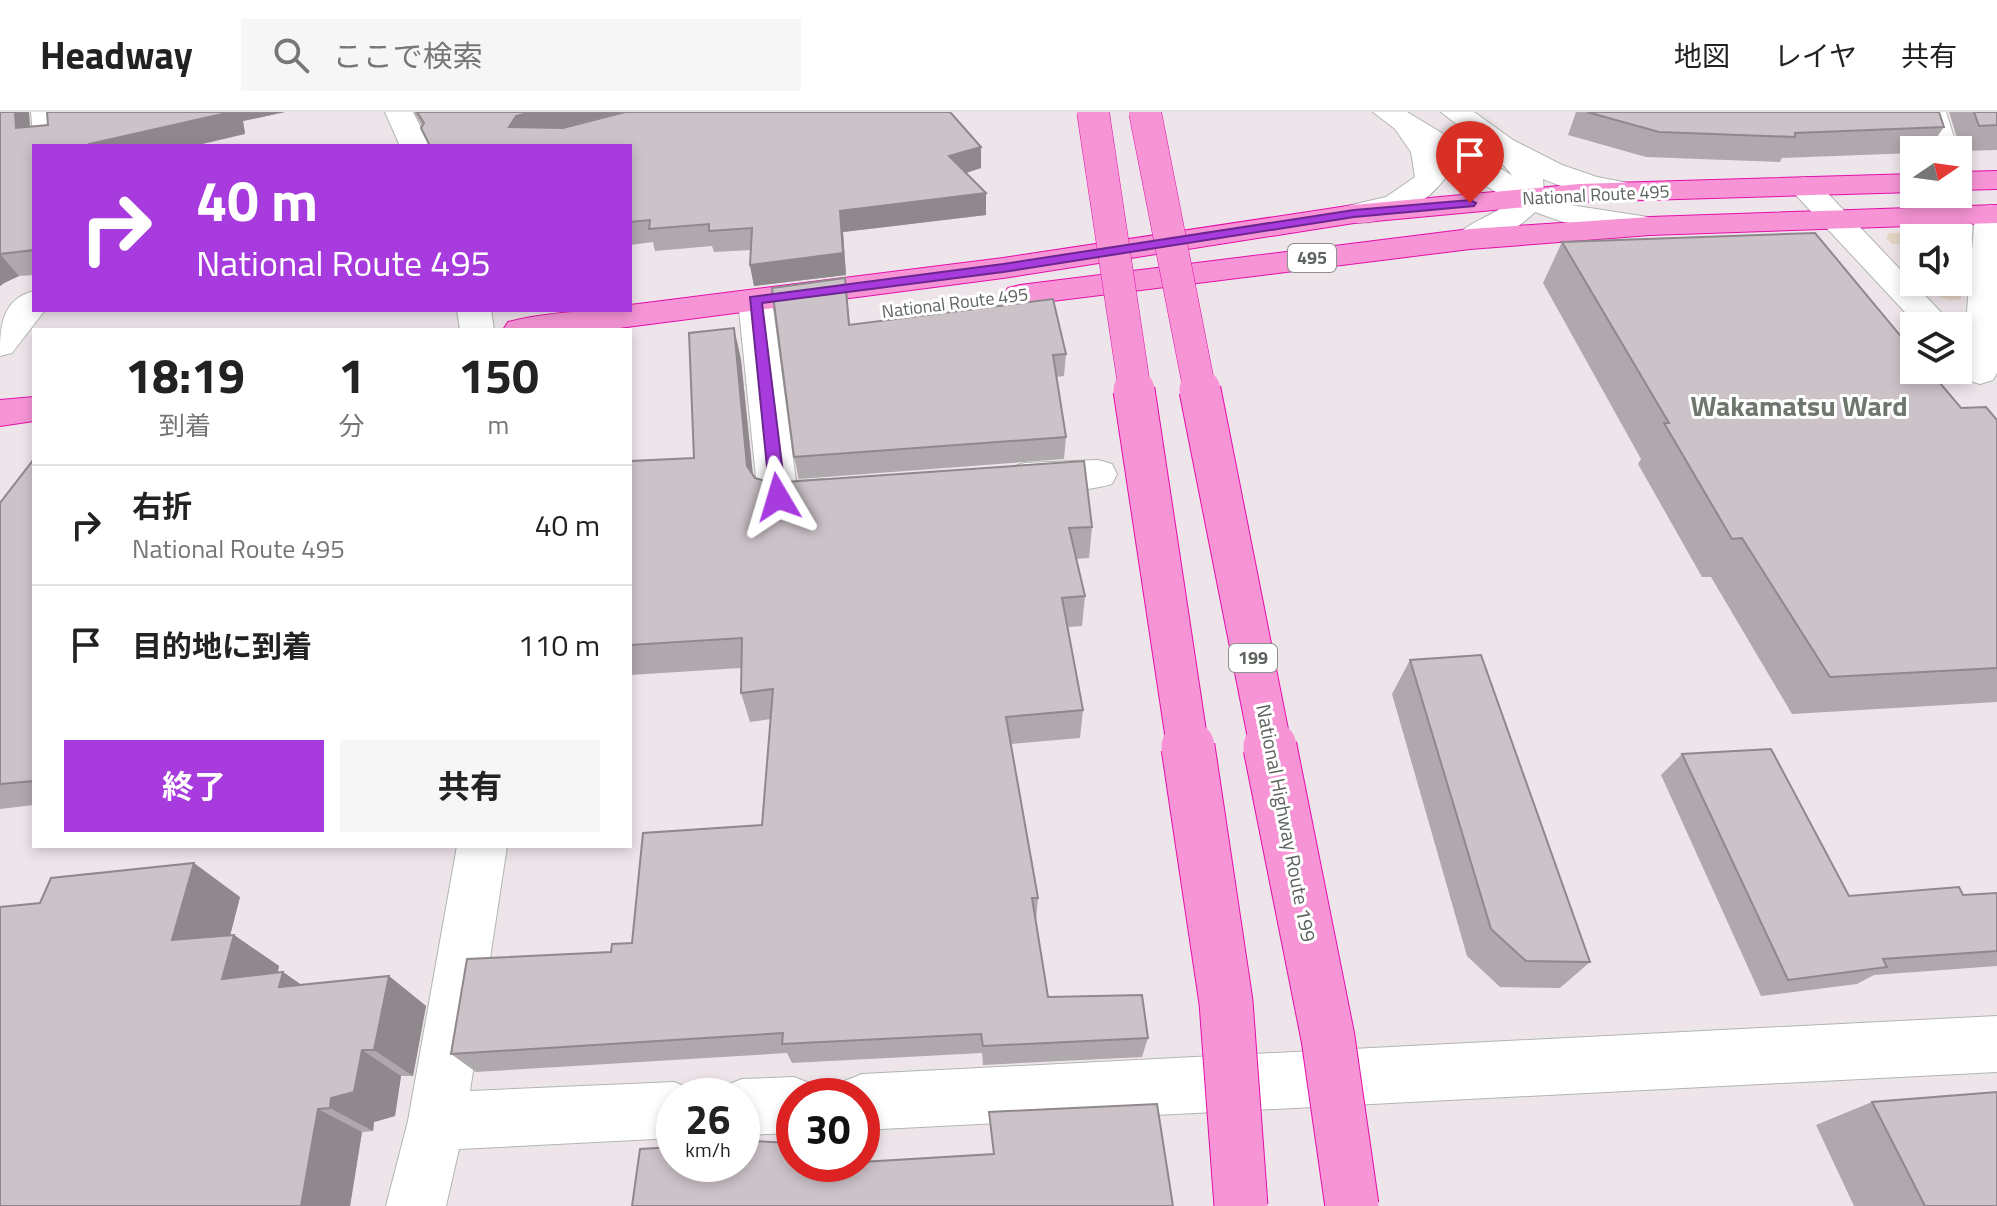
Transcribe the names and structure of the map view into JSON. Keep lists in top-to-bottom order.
{
  "streets": {
    "highway": [
      "National Route 495",
      "495",
      "199",
      "National Highway Route 199"
    ]
  },
  "districts": ["Wakamatsu Ward"],
  "north": "right",
  "page": {
    "header": "Headway",
    "search": "ここで検索",
    "nav": ["地図", "レイヤ", "共有"],
    "turn": ["40 m", "National Route 495"],
    "eta": [
      "18:19",
      "到着",
      "1",
      "分",
      "150",
      "m"
    ],
    "list": [
      {
        "name": "右折",
        "note": "National Route 495",
        "value": "40 m"
      },
      {
        "name": "目的地に到着",
        "value": "110 m"
      }
    ],
    "buttons": ["終了", "共有"],
    "speed": "26 km/h",
    "limit": "30"
  }
}
